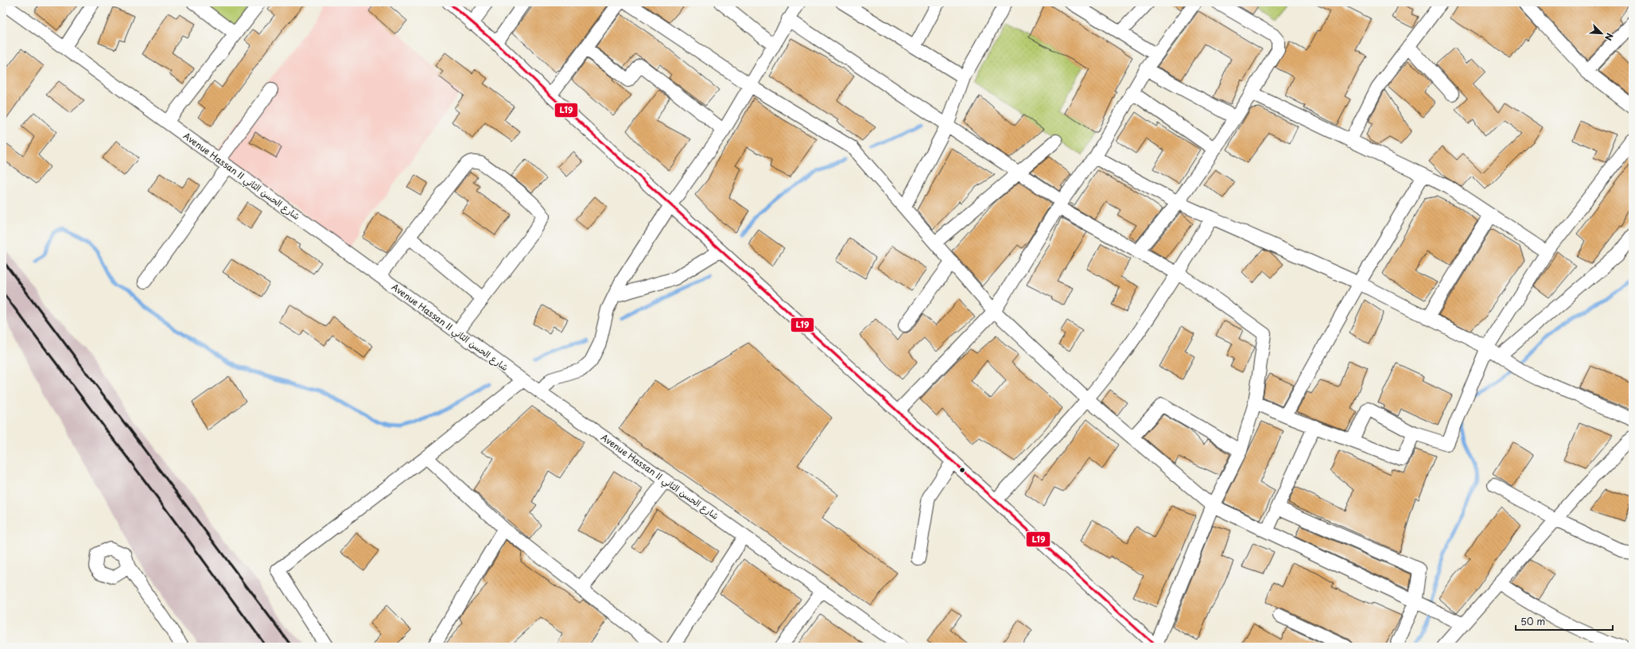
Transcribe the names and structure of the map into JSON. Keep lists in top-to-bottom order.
{
  "streets": {
    "street": ["Avenue Hassan II شارع الحسن الثاني"]
  },
  "lines": ["transit line L19"],
  "scale_bar": "50 m",
  "north": "bottom right"
}
